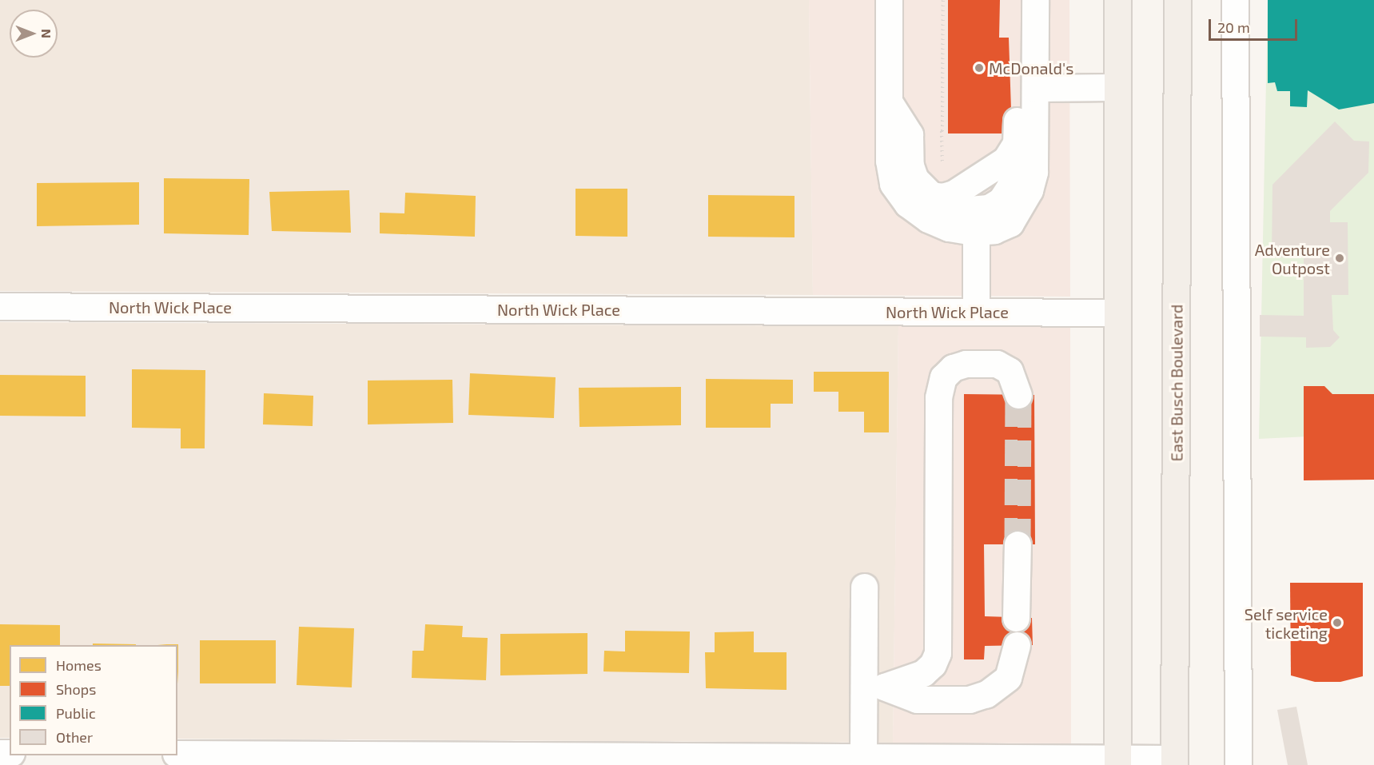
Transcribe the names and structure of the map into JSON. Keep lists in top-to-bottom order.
{
  "streets": {
    "main road": ["East Busch Boulevard"],
    "street": ["North Wick Place"]
  },
  "places": ["McDonald's", "Adventure Outpost", "Self service ticketing"],
  "legend": [
    "Homes",
    "Shops",
    "Public",
    "Other"
  ],
  "scale_bar": "20 m",
  "north": "right"
}
